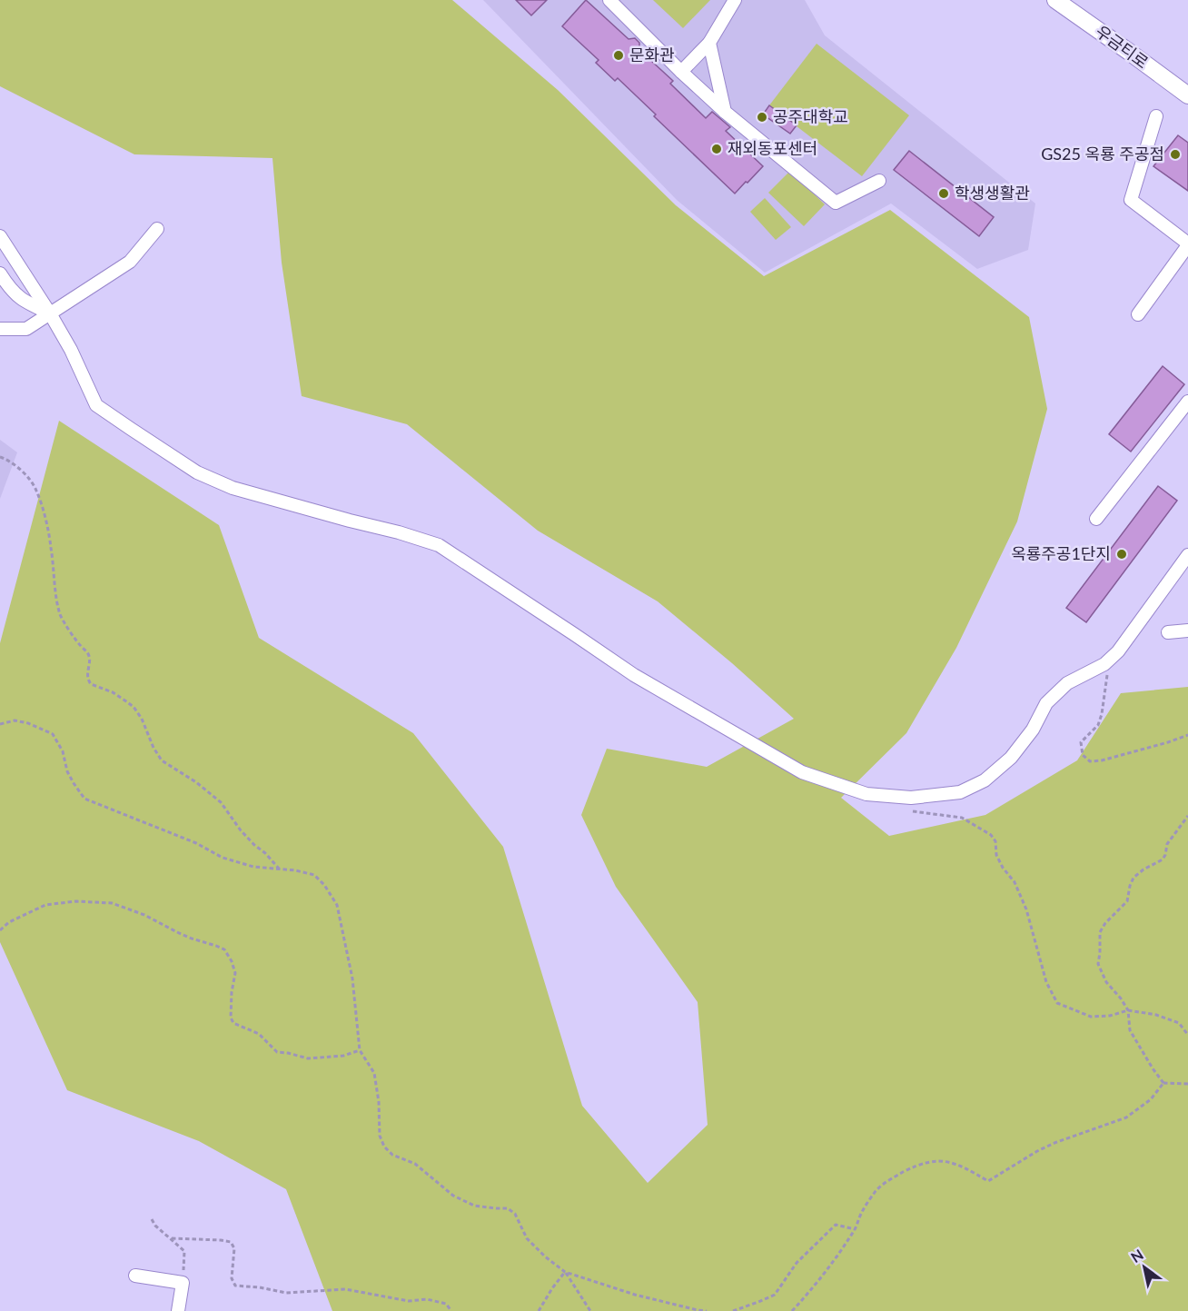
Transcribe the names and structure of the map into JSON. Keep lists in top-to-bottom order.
{
  "streets": {
    "main road": ["우금티로"]
  },
  "places": [
    "문화관",
    "공주대학교",
    "재외동포센터",
    "GS25 옥룡 주공점",
    "학생생활관",
    "옥룡주공1단지"
  ],
  "north": "top left"
}
